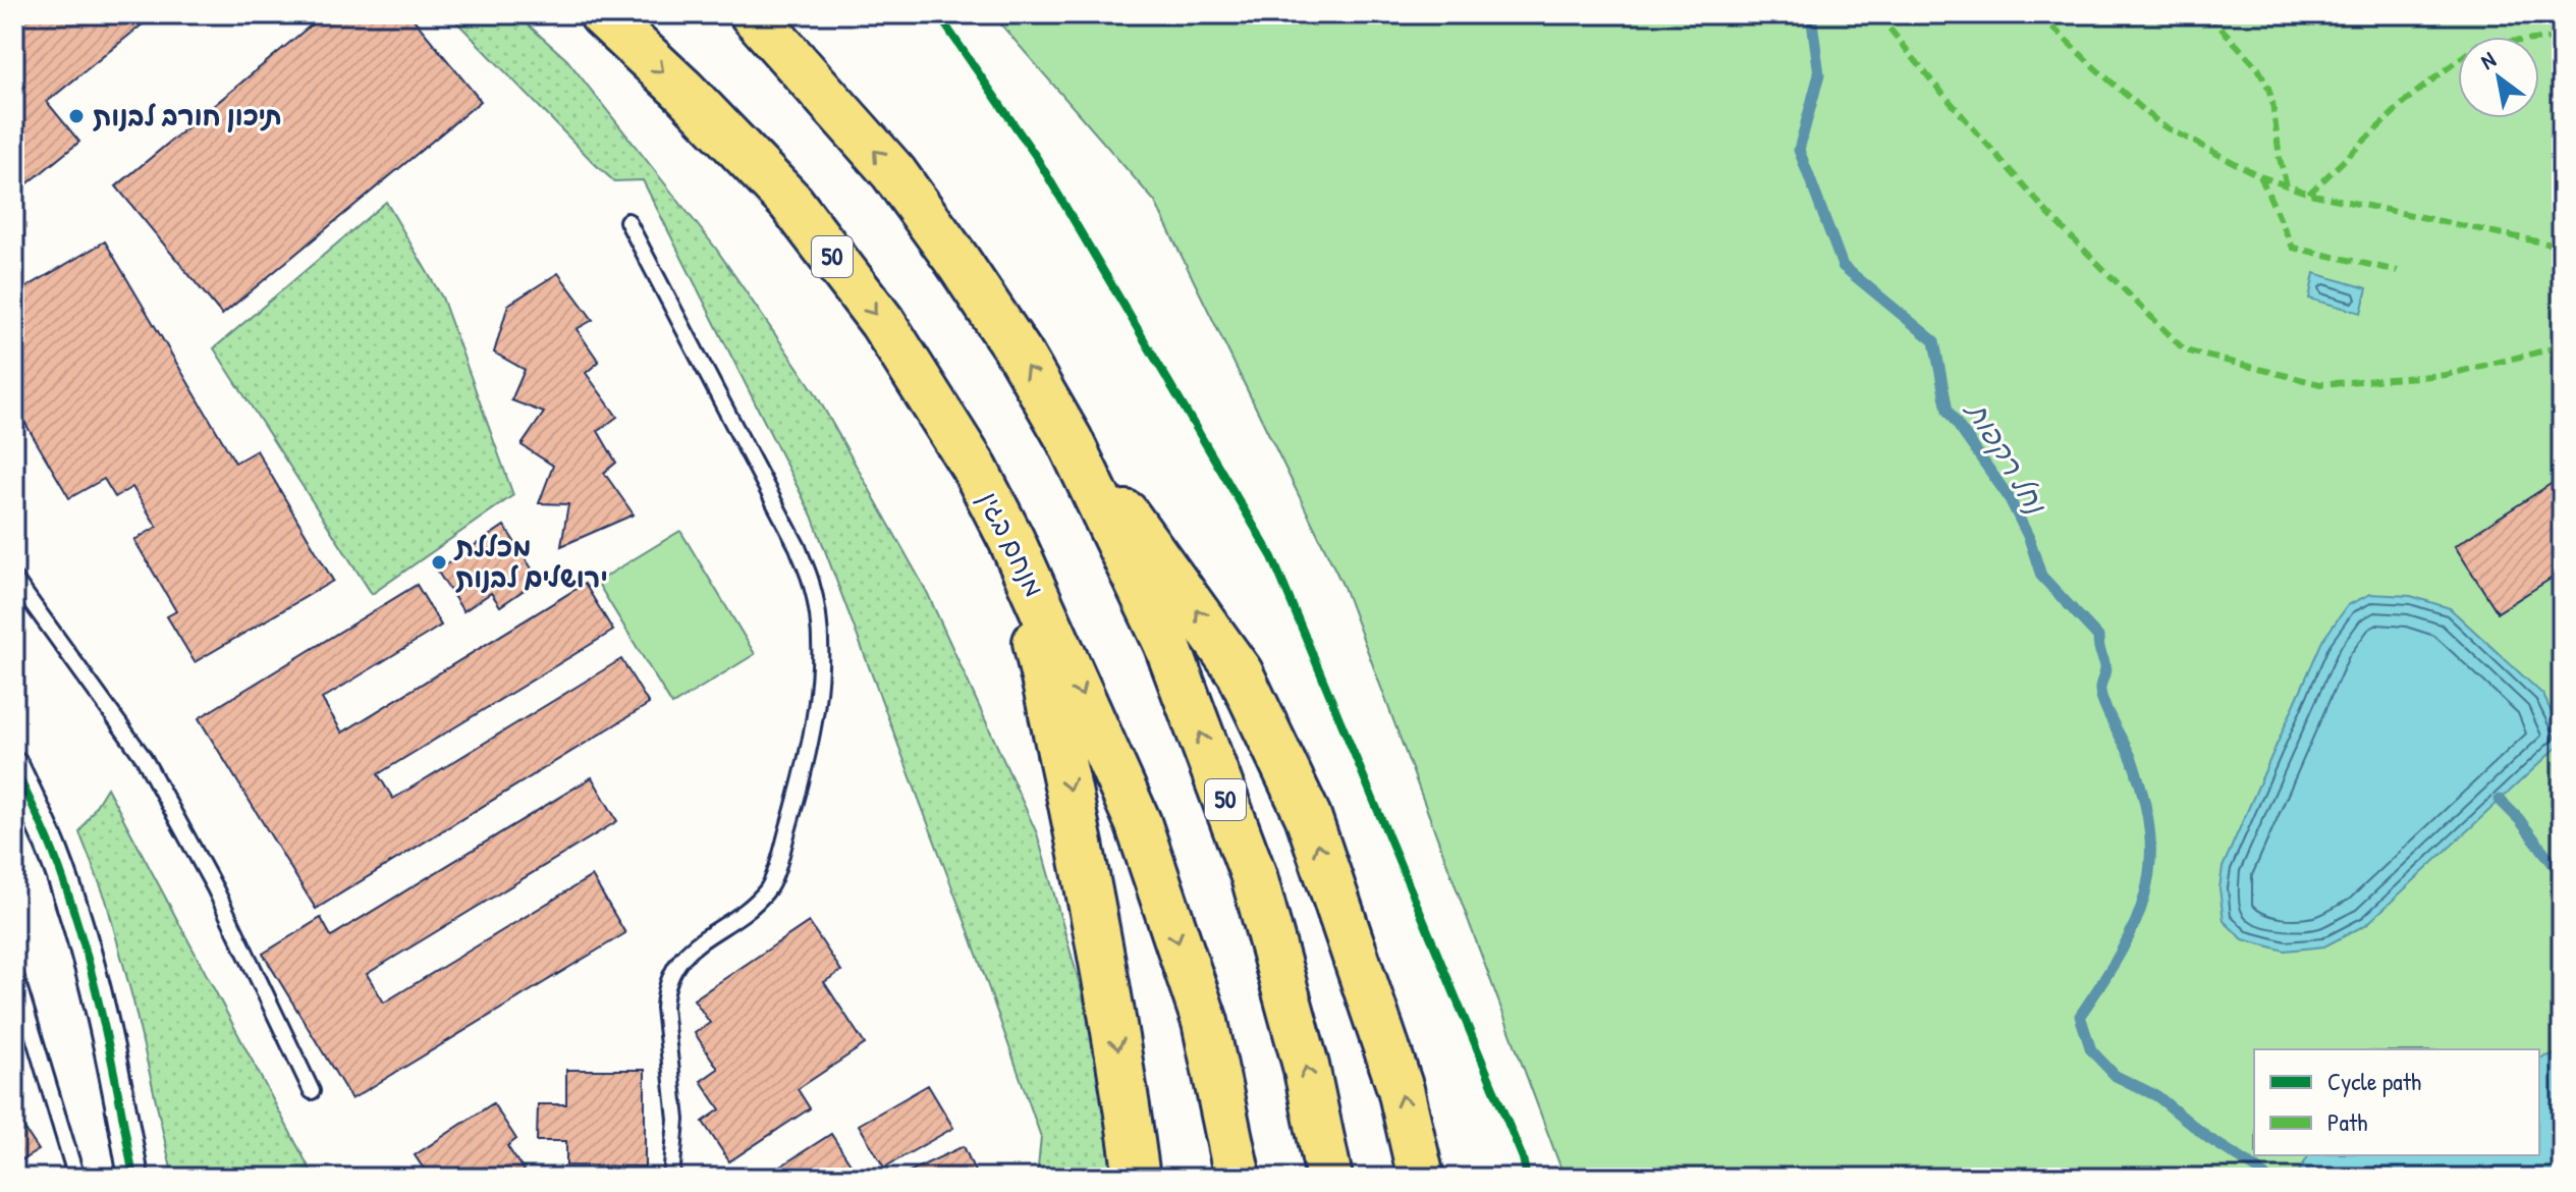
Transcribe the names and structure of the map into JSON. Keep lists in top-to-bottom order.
{
  "streets": {
    "highway": ["50", "מנחם בגין"]
  },
  "water": ["נחל רקפות"],
  "places": ["תיכון חורב לבנות", "מכללת ירושלים לבנות"],
  "legend": ["Cycle path", "Path"],
  "north": "top left"
}
